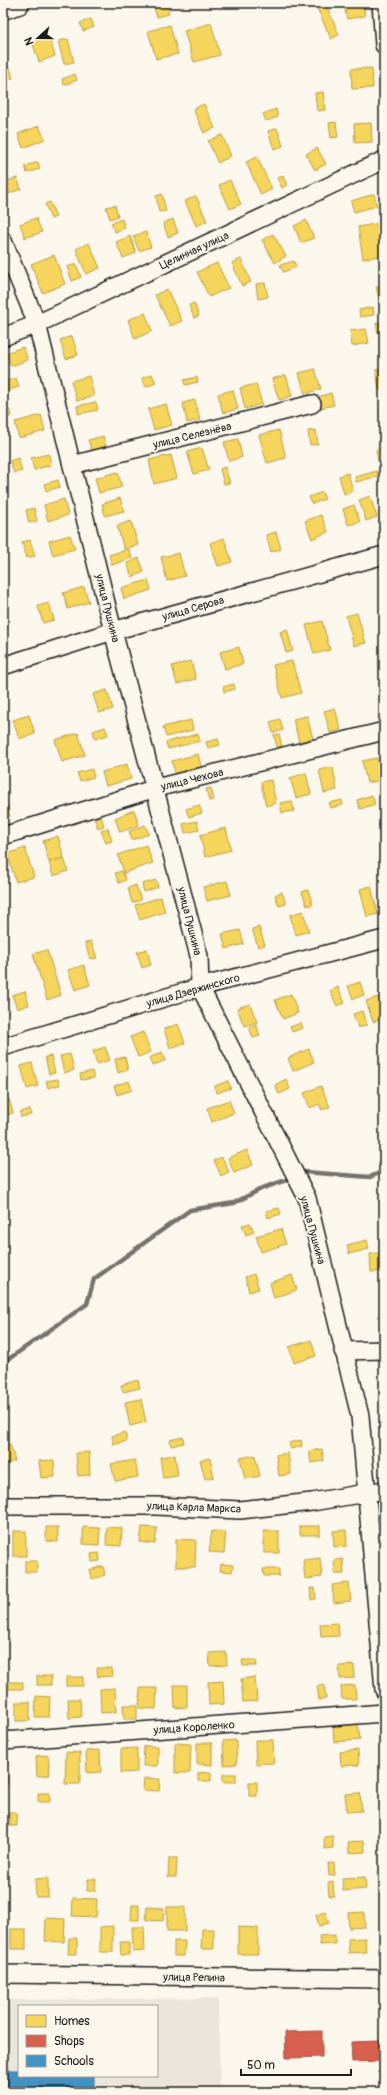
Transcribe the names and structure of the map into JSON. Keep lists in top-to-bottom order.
{
  "streets": {
    "street": [
      "Целинная улица",
      "улица Селезнёва",
      "улица Пушкина",
      "улица Серова",
      "улица Чехова",
      "улица Дзержинского",
      "улица Карла Маркса",
      "улица Короленко",
      "улица Репина"
    ]
  },
  "crossings": [
    ["Целинная улица", "улица Пушкина"],
    ["улица Селезнёва", "улица Пушкина"],
    ["улица Пушкина", "улица Серова"],
    ["улица Пушкина", "улица Чехова"],
    ["улица Пушкина", "улица Дзержинского"],
    ["улица Пушкина", "улица Карла Маркса"]
  ],
  "legend": ["Homes", "Shops", "Schools"],
  "scale_bar": "50 m",
  "north": "left"
}
